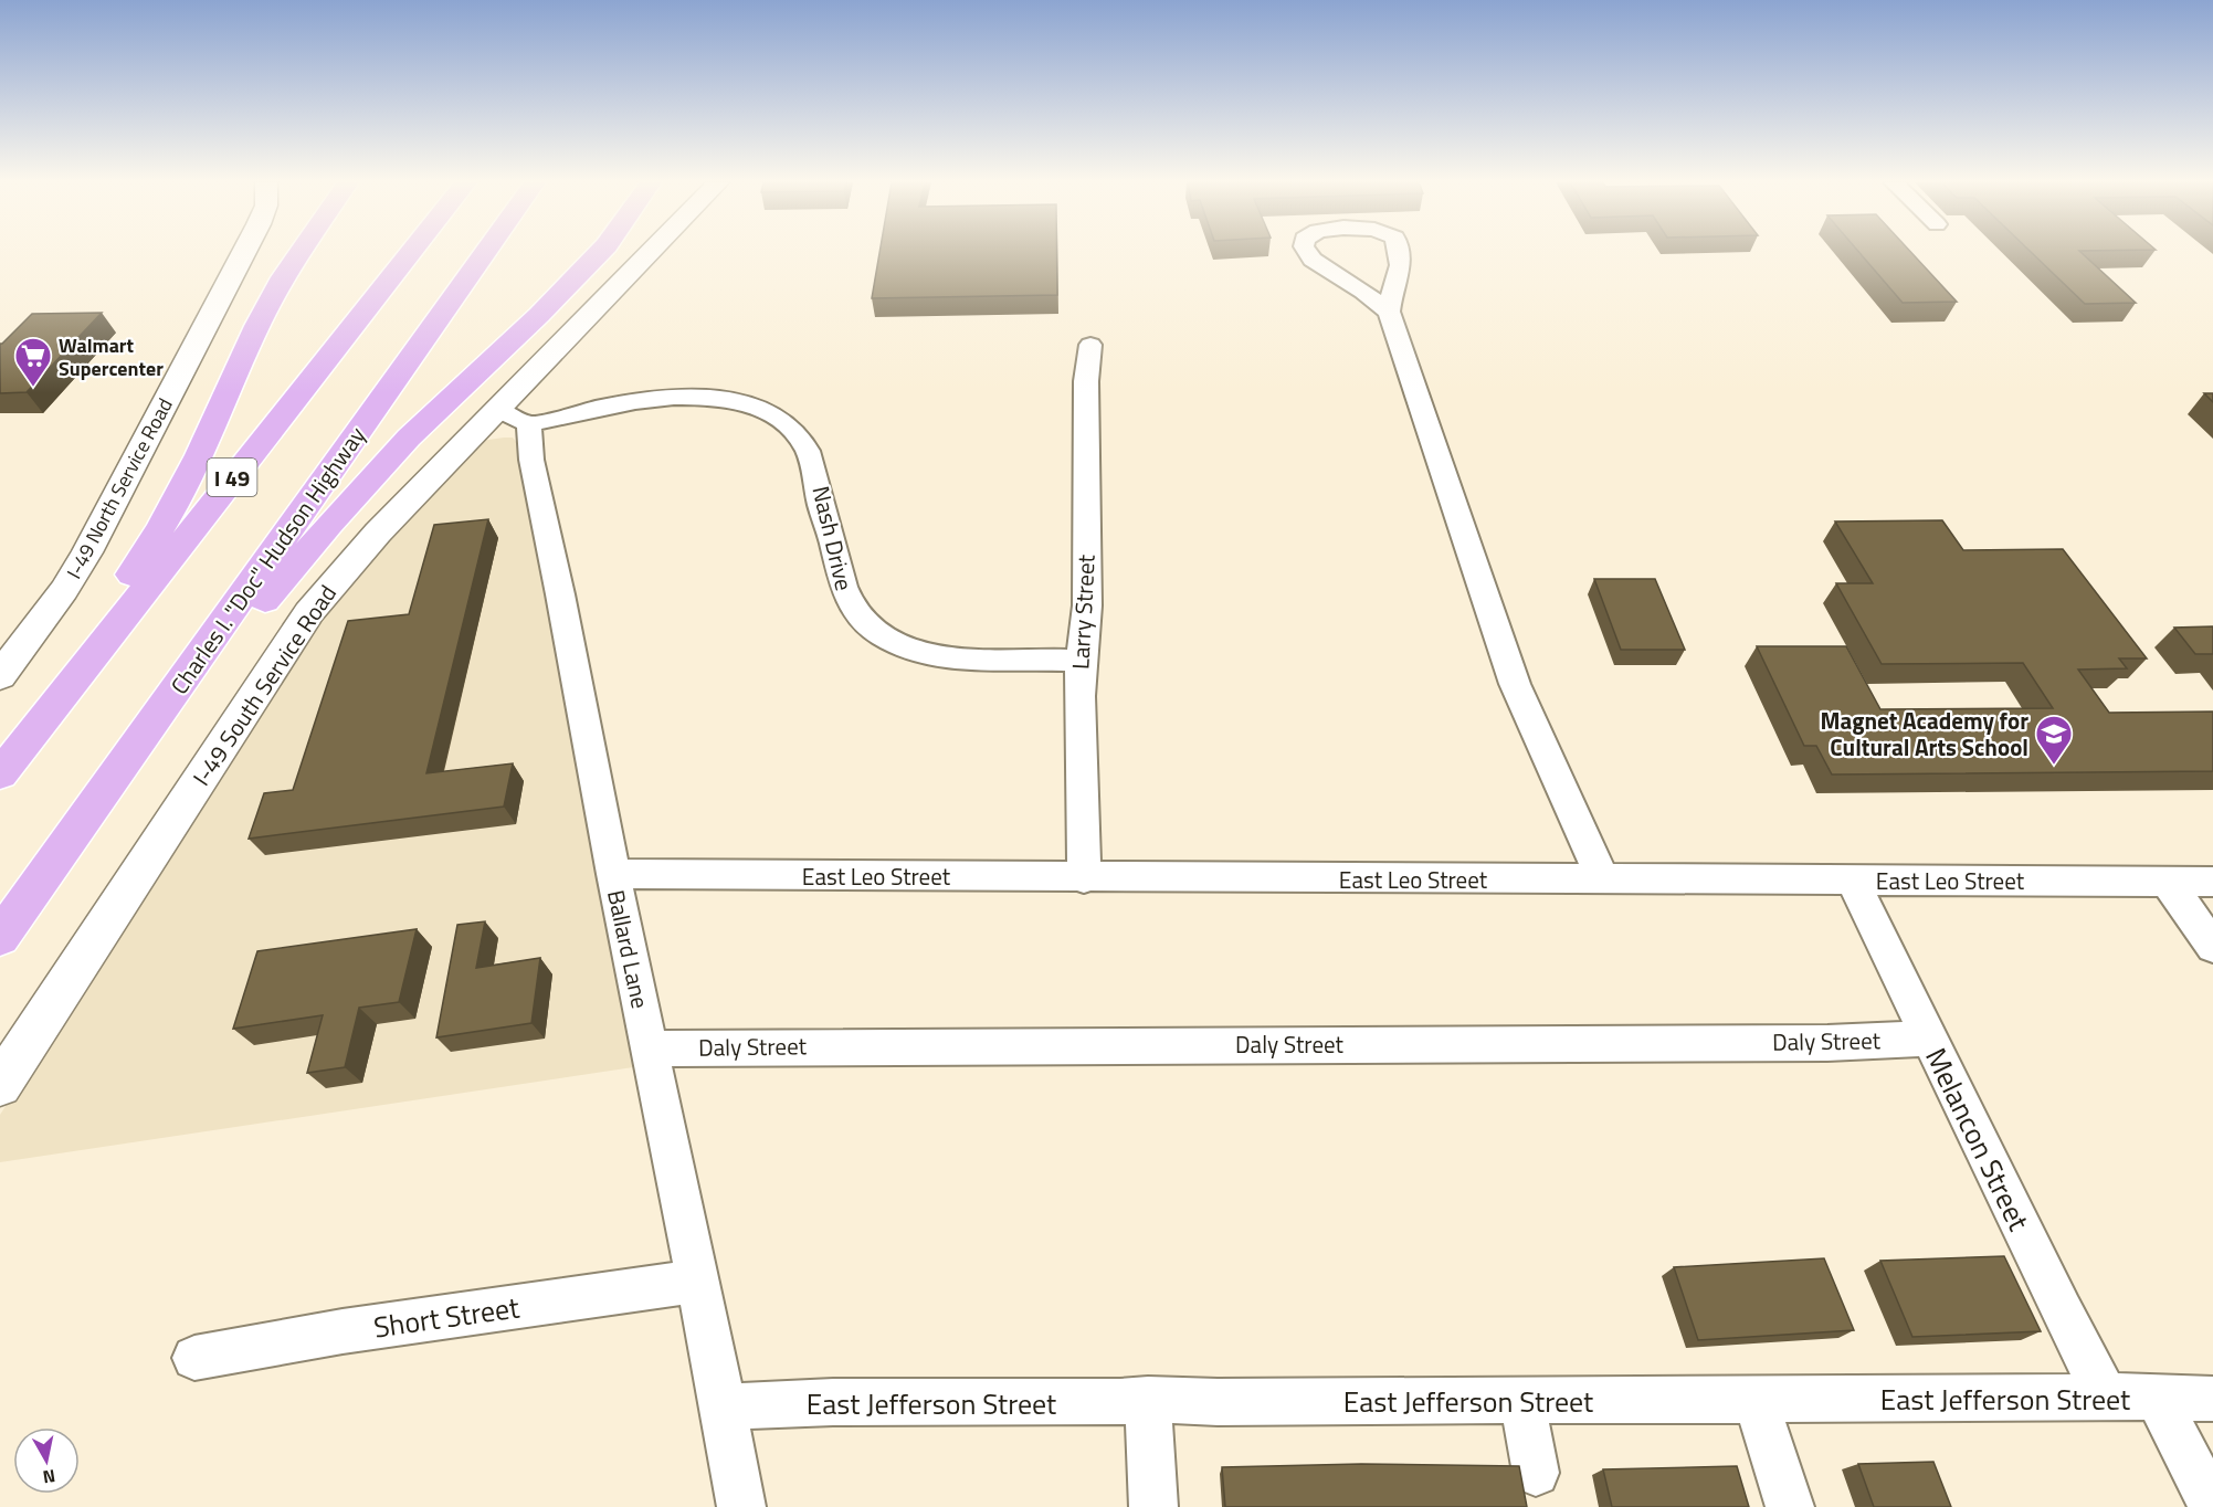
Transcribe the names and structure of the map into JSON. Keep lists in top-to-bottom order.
{
  "streets": {
    "highway": ["I 49", "Charles I. \"Doc\" Hudson Highway"],
    "street": [
      "I-49 North Service Road",
      "Nash Drive",
      "Larry Street",
      "I-49 South Service Road",
      "East Leo Street",
      "Ballard Lane",
      "Daly Street",
      "Melancon Street",
      "Short Street",
      "East Jefferson Street"
    ]
  },
  "crossings": [
    ["Nash Drive", "Larry Street"],
    ["Nash Drive", "Ballard Lane"],
    ["Larry Street", "East Leo Street"],
    ["East Leo Street", "Ballard Lane"],
    ["East Leo Street", "Melancon Street"],
    ["Ballard Lane", "Daly Street"],
    ["Ballard Lane", "Short Street"],
    ["Ballard Lane", "East Jefferson Street"],
    ["Daly Street", "Melancon Street"],
    ["Melancon Street", "East Jefferson Street"]
  ],
  "places": {
    "supermarket": ["Walmart Supercenter"],
    "school or university": ["Magnet Academy for Cultural Arts School"]
  },
  "north": "bottom"
}
